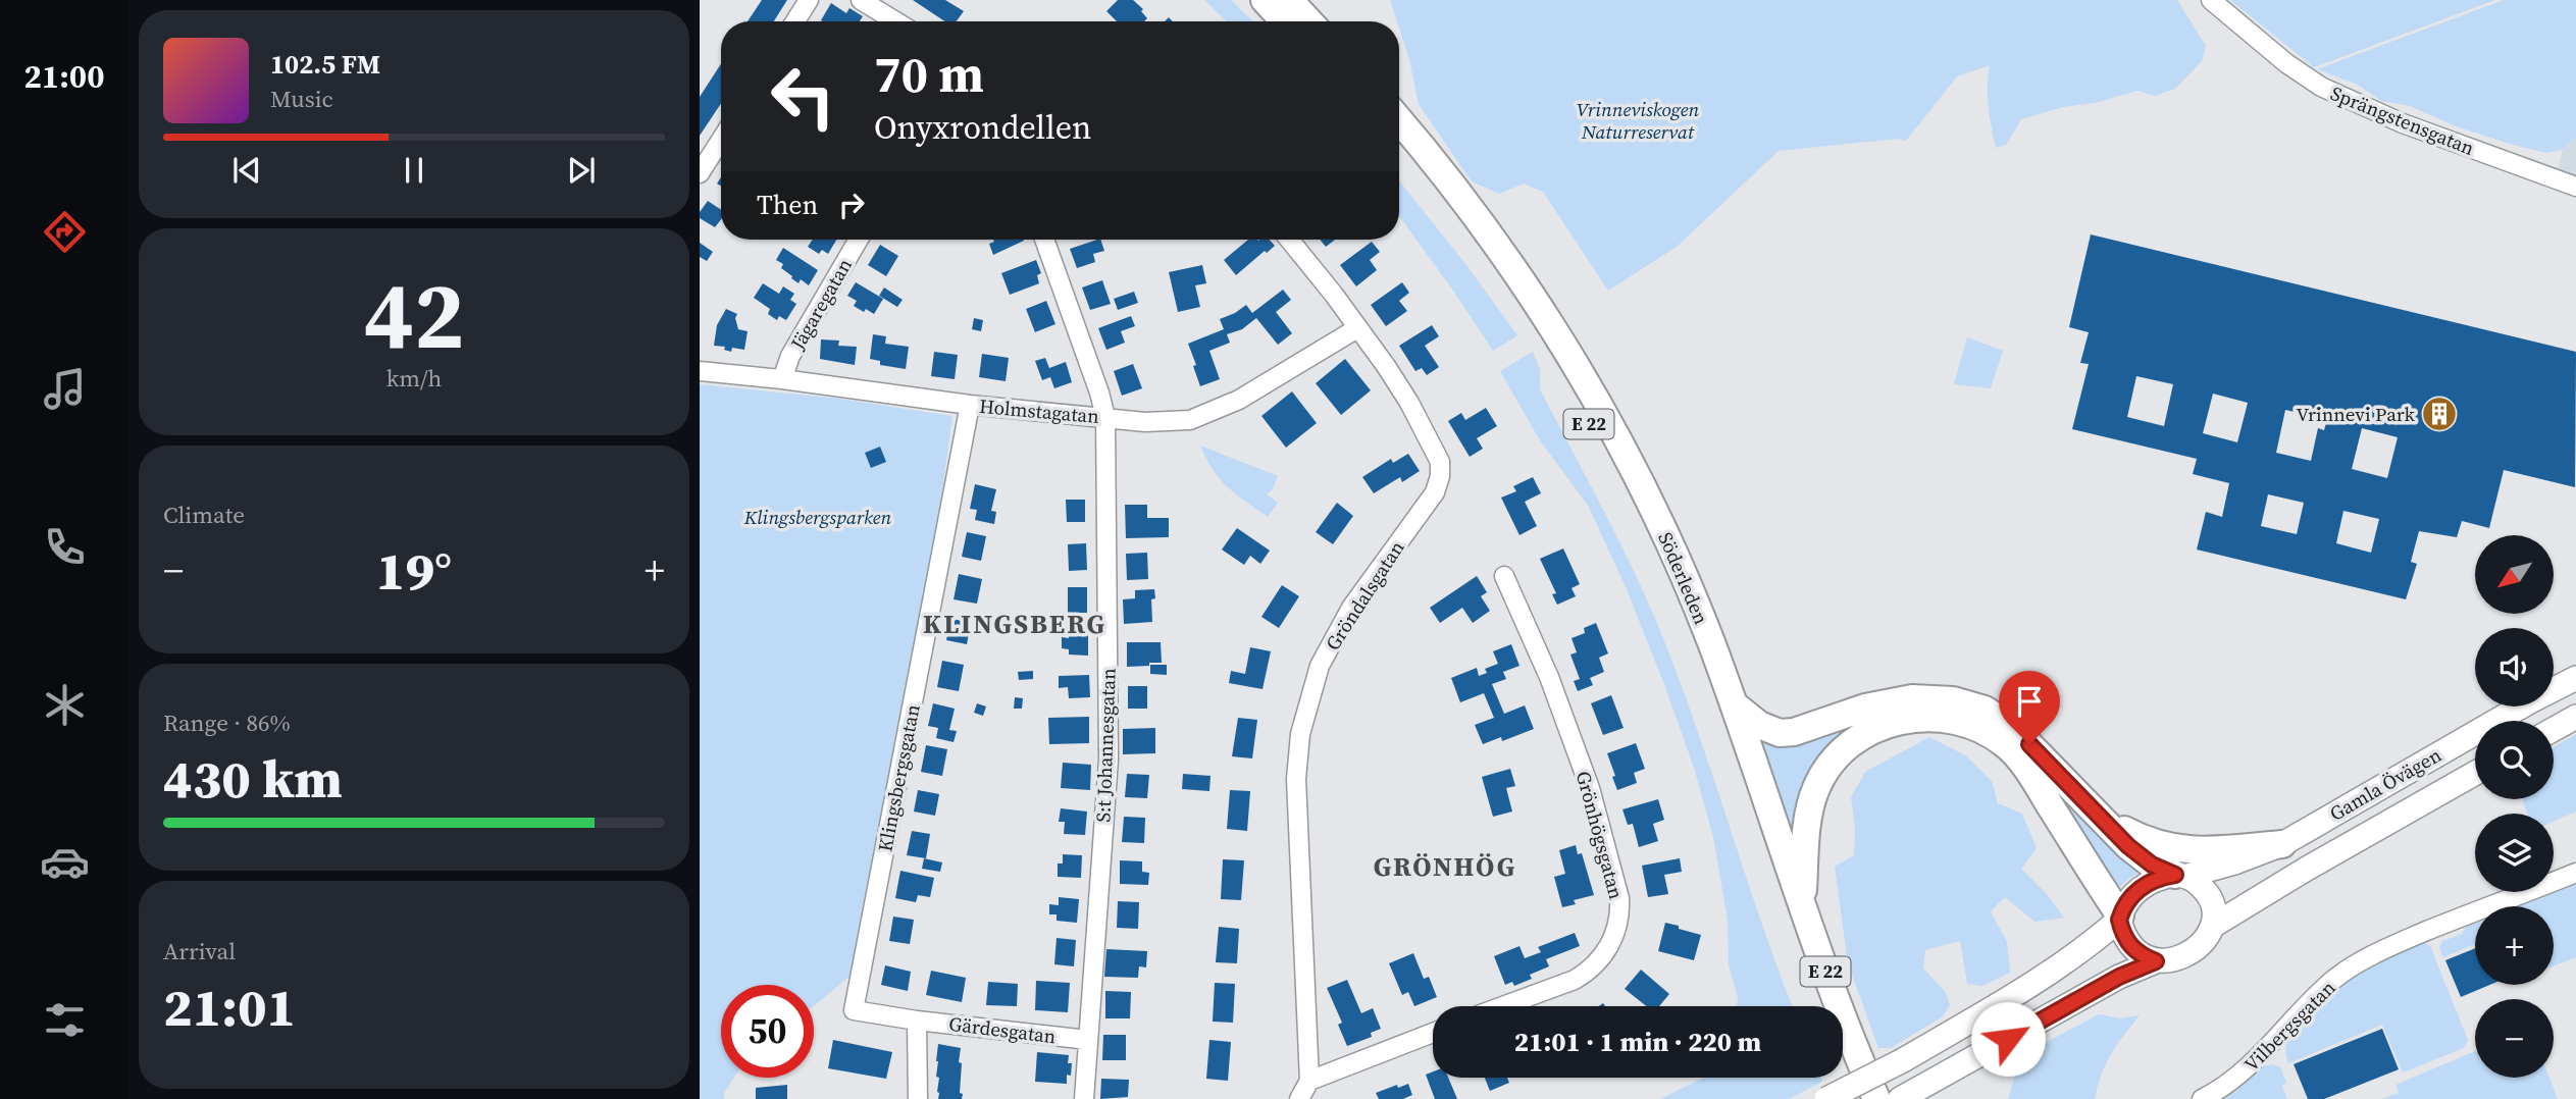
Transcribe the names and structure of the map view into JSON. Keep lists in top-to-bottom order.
{
  "streets": {
    "highway": ["E 22", "Söderleden"],
    "main road": ["Gamla Övägen"],
    "street": [
      "Sprängstensgatan",
      "Jägaregatan",
      "Holmstagatan",
      "Gröndalsgatan",
      "S:t Johannesgatan",
      "Klingsbergsgatan",
      "Grönhögsgatan",
      "Vilbergsgatan",
      "Gärdesgatan"
    ]
  },
  "crossings": [
    ["Jägaregatan", "Holmstagatan"],
    ["Holmstagatan", "Gröndalsgatan"],
    ["Holmstagatan", "S:t Johannesgatan"],
    ["Holmstagatan", "Klingsbergsgatan"],
    ["S:t Johannesgatan", "Gärdesgatan"],
    ["Klingsbergsgatan", "Gärdesgatan"]
  ],
  "districts": ["KLINGSBERG", "GRÖNHÖG"],
  "parks": ["Vrinneviskogen Naturreservat", "Klingsbergsparken"],
  "places": {
    "building": ["Vrinnevi Park"]
  },
  "north": "bottom left",
  "page": {
    "tabs": "21:00",
    "turn": ["70 m", "Onyxrondellen"],
    "song": ["102.5 FM", "Music"],
    "then": "Then",
    "tile": [
      ["42", "km/h"],
      "Climate",
      ["Range · 86%", "430 km"],
      ["Arrival", "21:01"]
    ],
    "map_buttons": ["+", "−"],
    "heat": ["−", "19°", "+"],
    "limit": "50",
    "trip": "21:01 · 1 min · 220 m"
  }
}
